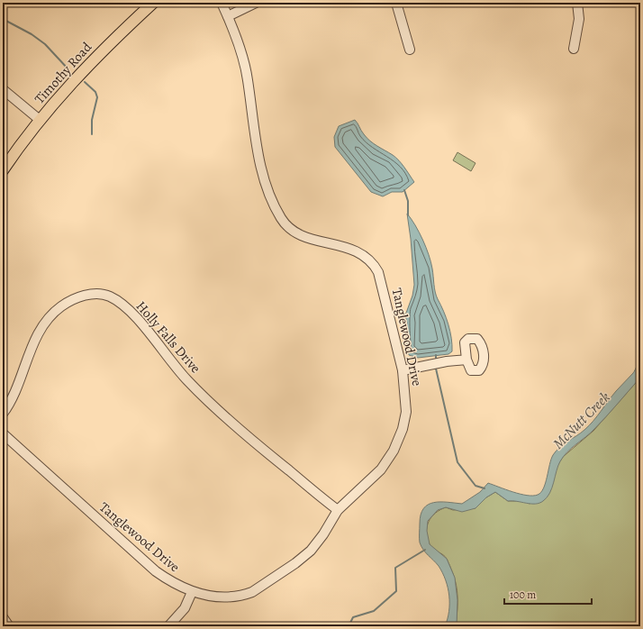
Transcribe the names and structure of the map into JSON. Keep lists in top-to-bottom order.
{
  "streets": {
    "main road": ["Timothy Road"],
    "street": ["Holly Falls Drive", "Tanglewood Drive"]
  },
  "crossings": [
    ["Holly Falls Drive", "Tanglewood Drive"]
  ],
  "water": ["McNutt Creek"],
  "scale_bar": "100 m"
}
